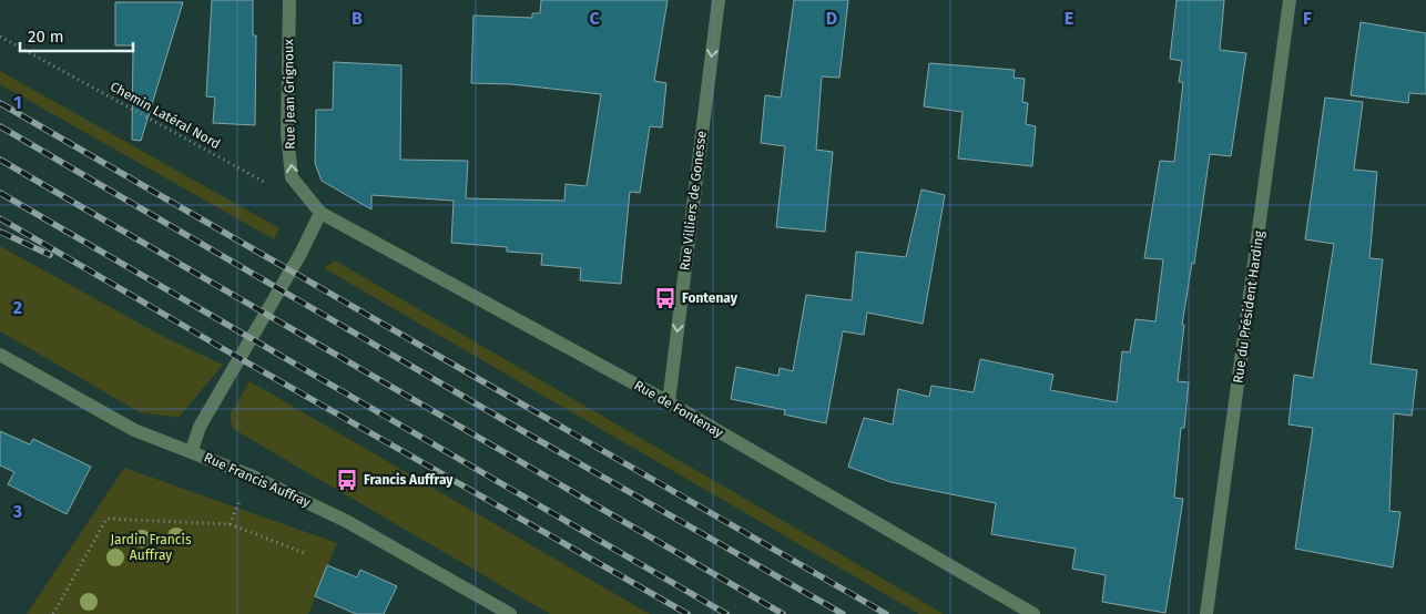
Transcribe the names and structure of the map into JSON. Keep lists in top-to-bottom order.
{
  "streets": {
    "street": [
      "Rue Jean Grignoux",
      "Rue Villiers de Gonesse",
      "Rue du Président Harding",
      "Rue de Fontenay",
      "Rue Francis Auffray"
    ],
    "path": ["Chemin Latéral Nord"]
  },
  "crossings": [
    ["Rue Jean Grignoux", "Rue de Fontenay"],
    ["Rue Villiers de Gonesse", "Rue de Fontenay"]
  ],
  "one_way": ["Rue Jean Grignoux", "Rue Villiers de Gonesse"],
  "parks": ["Jardin Francis Auffray"],
  "places": {
    "bus stop": ["Fontenay", "Francis Auffray"]
  },
  "scale_bar": "20 m",
  "grid": {
    "columns": [
      "B",
      "C",
      "D",
      "E",
      "F"
    ],
    "rows": ["1", "2", "3"]
  }
}
